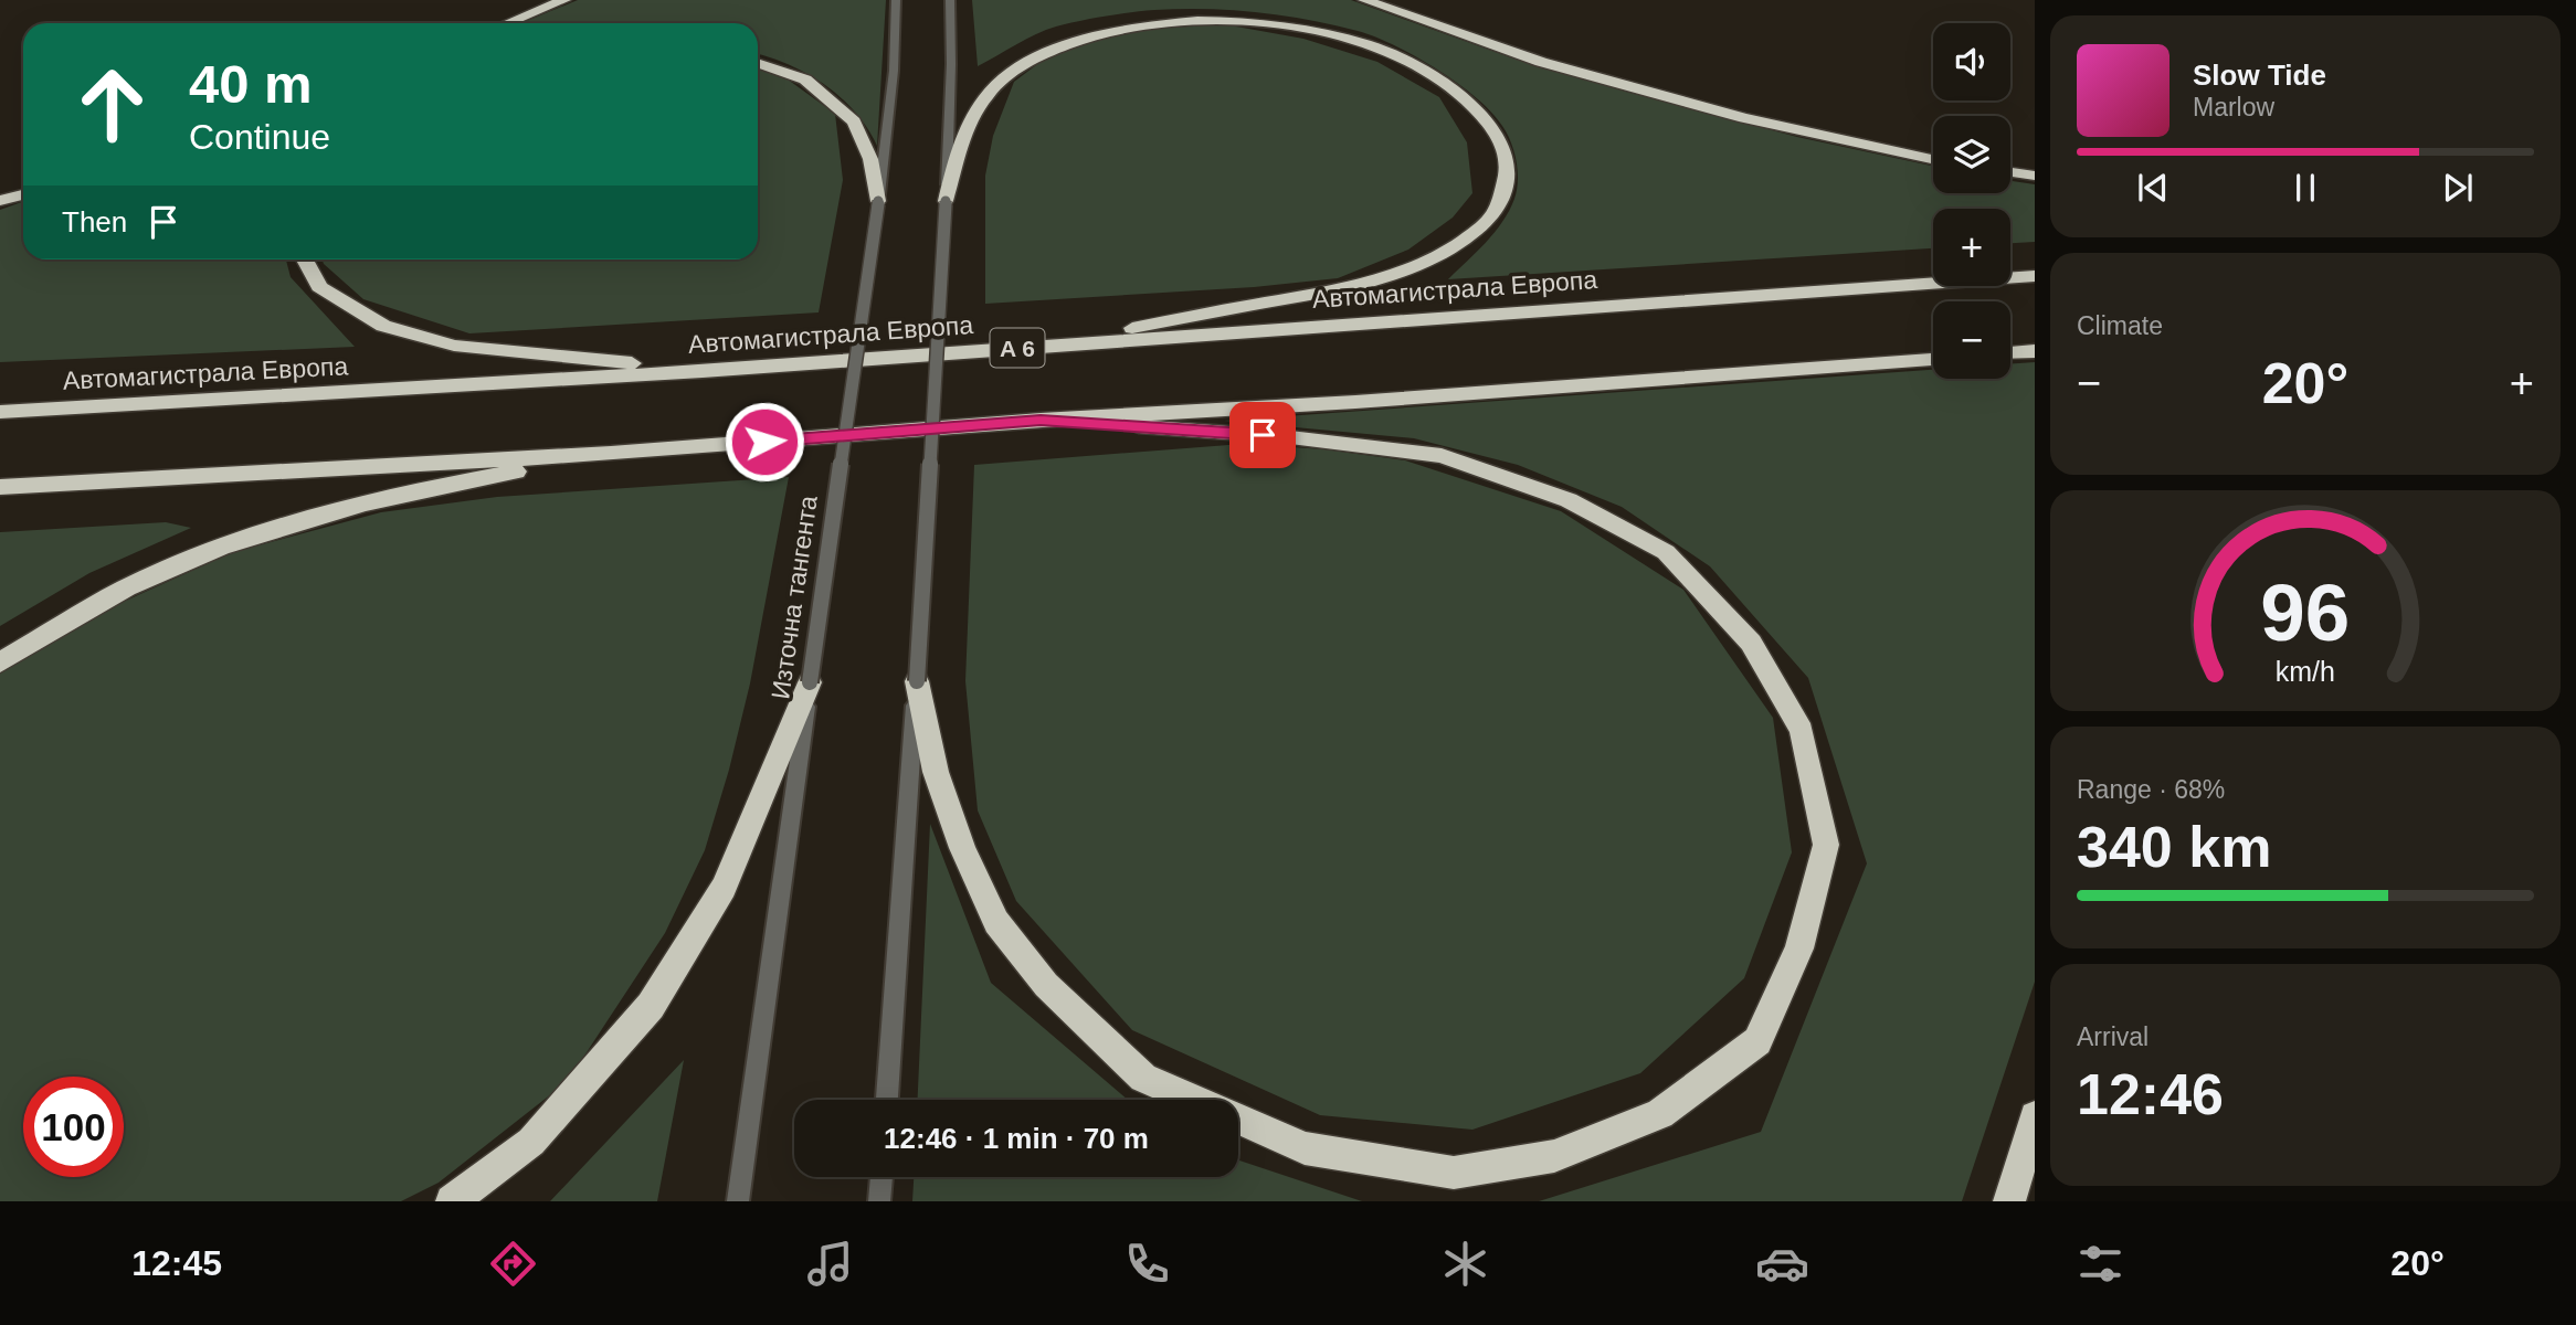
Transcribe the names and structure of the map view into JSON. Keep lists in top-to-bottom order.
{
  "streets": {
    "highway": ["Автомагистрала Европа", "A 6"],
    "street": ["Източна тангента"]
  },
  "page": {
    "map_buttons": ["+", "−"],
    "turn": ["40 m", "Continue"],
    "song": ["Slow Tide", "Marlow"],
    "then": "Then",
    "tile": [
      "Climate",
      ["Range · 68%", "340 km"],
      ["Arrival", "12:46"]
    ],
    "heat": ["−", "20°", "+"],
    "limit": "100",
    "trip": "12:46 · 1 min · 70 m",
    "tabs": ["12:45", "20°"],
    "gauge": ["96", "km/h"]
  }
}
